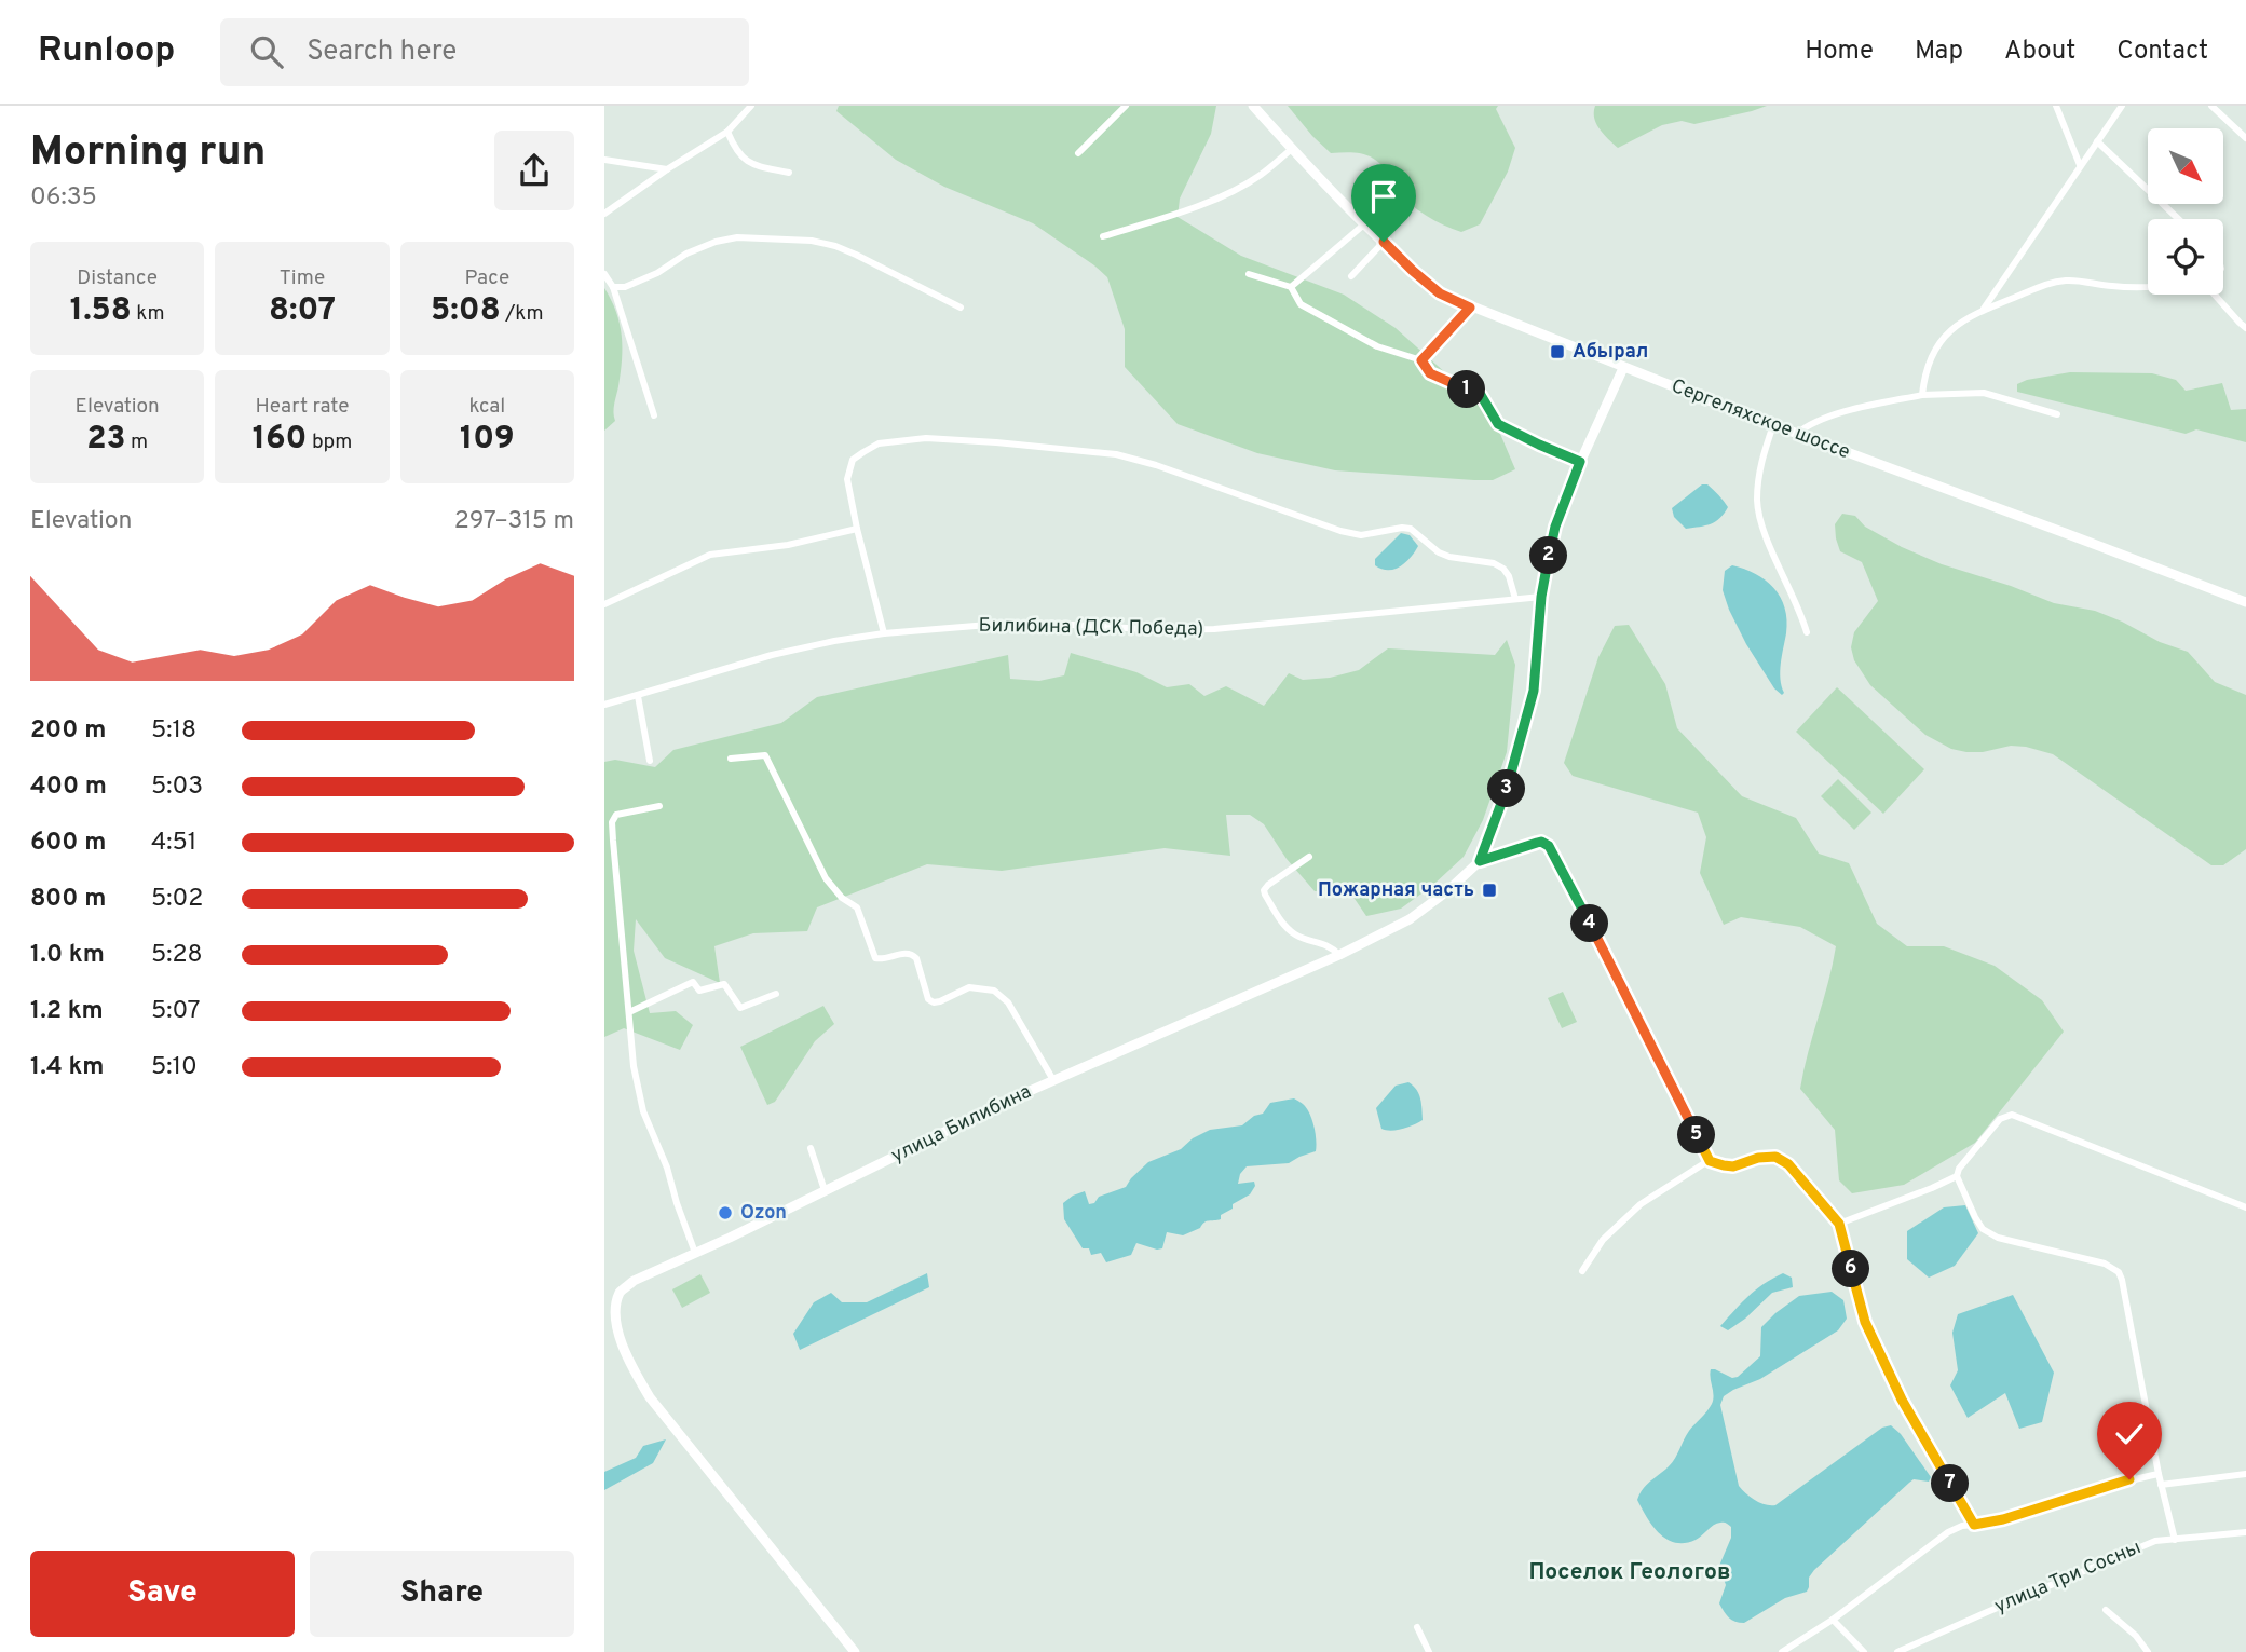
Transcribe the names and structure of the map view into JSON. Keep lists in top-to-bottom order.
{
  "streets": {
    "main road": ["Сергеляхское шоссе", "улица Билибина"],
    "street": ["Билибина (ДСК Победа)", "улица Три Сосны"]
  },
  "crossings": [
    ["Сергеляхское шоссе", "улица Билибина"],
    ["Билибина (ДСК Победа)", "улица Билибина"]
  ],
  "districts": ["Поселок Геологов"],
  "places": {
    "transit": ["Абырал", "Пожарная часть"],
    "other": ["Ozon"]
  },
  "north": "bottom right",
  "page": {
    "header": "Runloop",
    "search": "Search here",
    "nav": [
      "Home",
      "Map",
      "About",
      "Contact"
    ],
    "heading": ["Morning run", "06:35"],
    "stats": [
      ["Distance", "1.58 km"],
      ["Time", "8:07"],
      ["Pace", "5:08 /km"],
      ["Elevation", "23 m"],
      ["Heart rate", "160 bpm"],
      ["kcal", "109"]
    ],
    "pins": [
      "1",
      "2",
      "3",
      "4",
      "5",
      "6",
      "7"
    ],
    "chart": ["Elevation", "297–315 m"],
    "list": [
      {
        "name": "200 m",
        "note": "5:18"
      },
      {
        "name": "400 m",
        "note": "5:03"
      },
      {
        "name": "600 m",
        "note": "4:51"
      },
      {
        "name": "800 m",
        "note": "5:02"
      },
      {
        "name": "1.0 km",
        "note": "5:28"
      },
      {
        "name": "1.2 km",
        "note": "5:07"
      },
      {
        "name": "1.4 km",
        "note": "5:10"
      }
    ],
    "buttons": ["Save", "Share"]
  }
}
